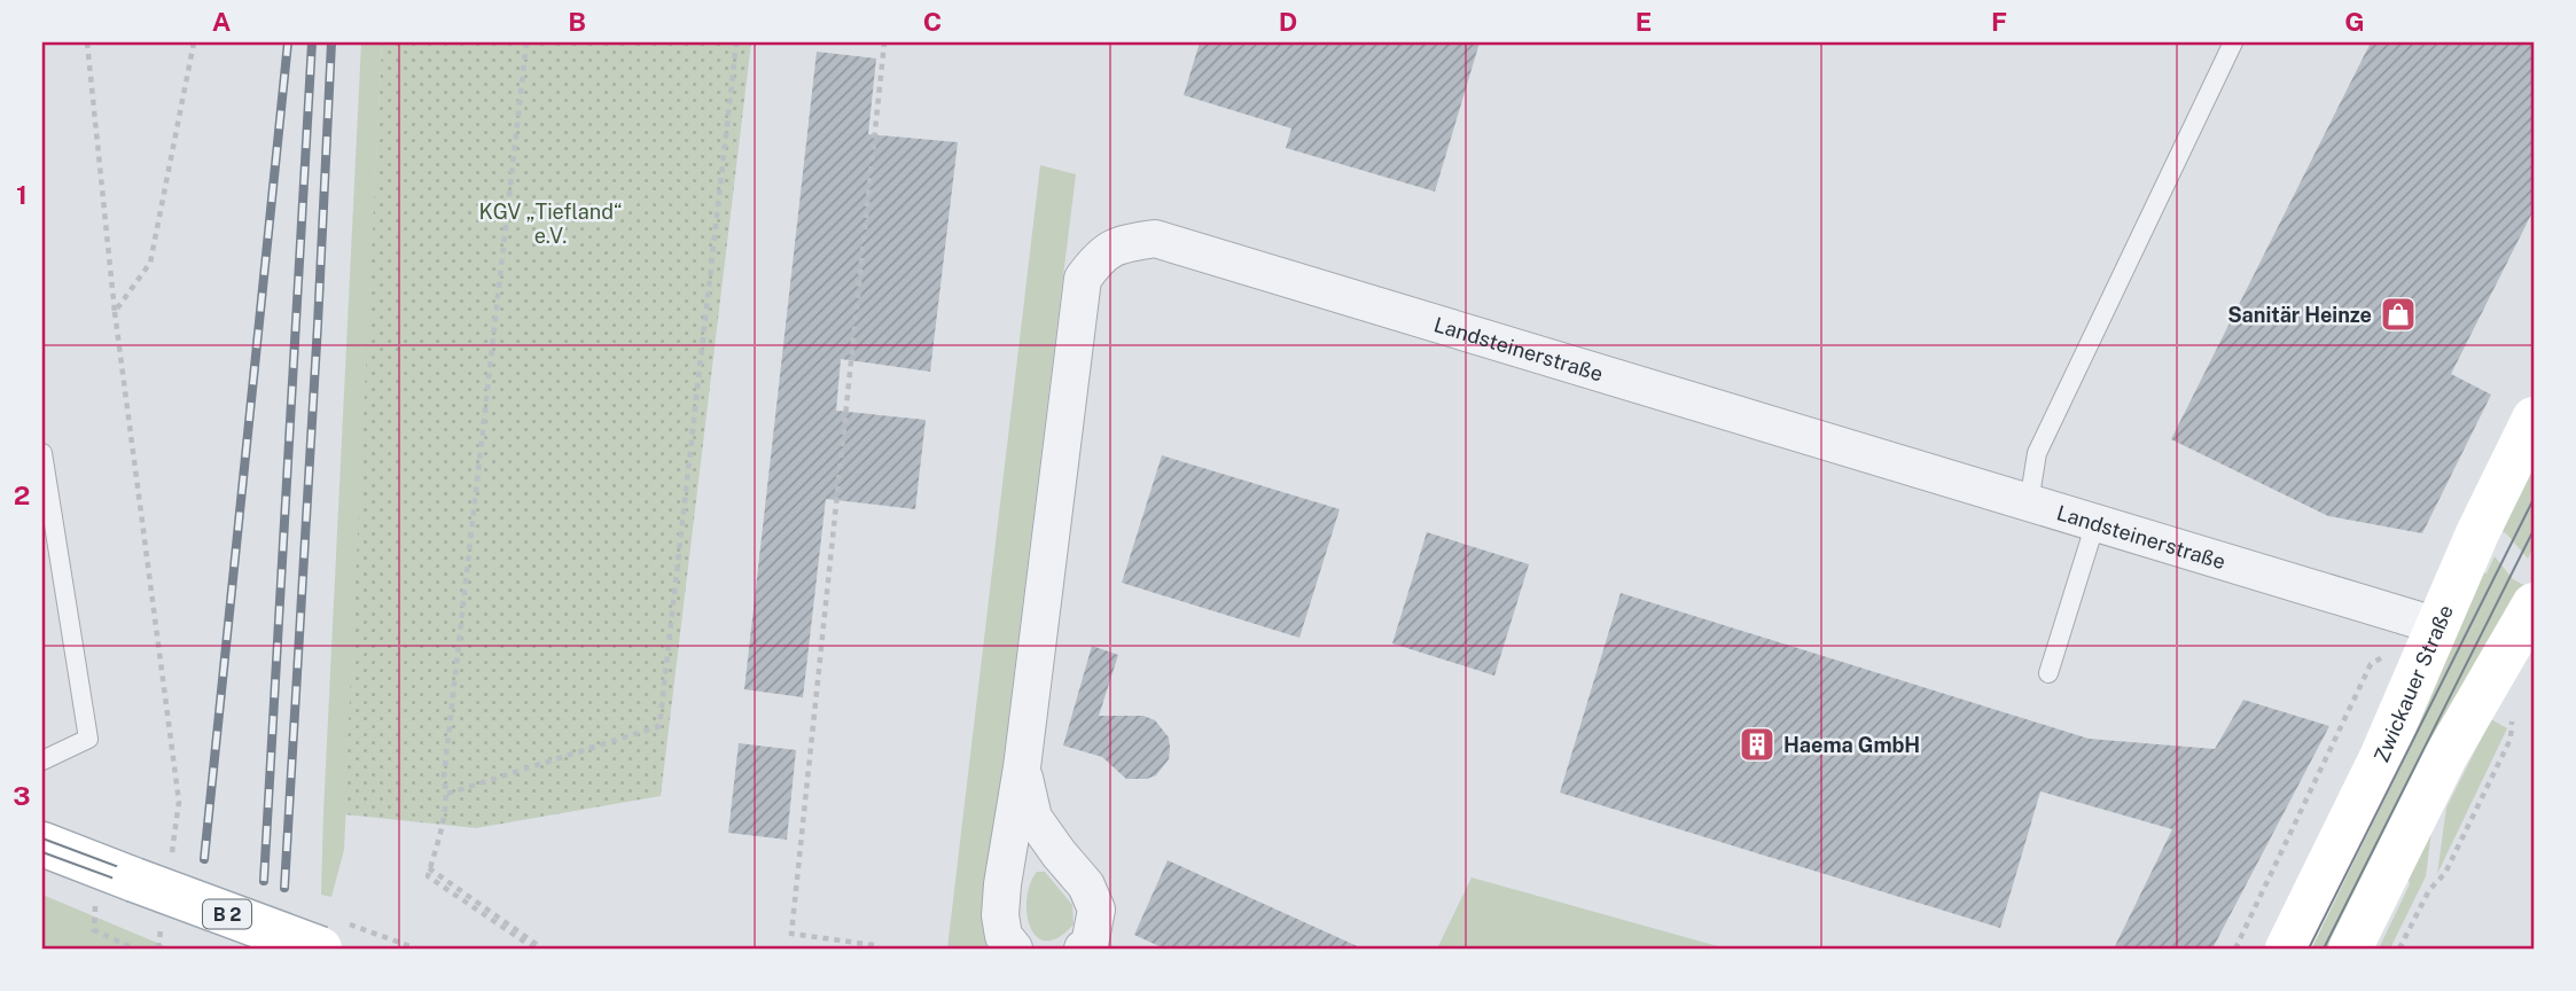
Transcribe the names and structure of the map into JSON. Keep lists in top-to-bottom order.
{
  "streets": {
    "main road": ["Zwickauer Straße", "B 2"],
    "street": ["Landsteinerstraße"]
  },
  "crossings": [
    ["Landsteinerstraße", "Zwickauer Straße"]
  ],
  "parks": ["KGV „Tiefland“ e.V."],
  "places": {
    "shop": ["Sanitär Heinze"],
    "building": ["Haema GmbH"]
  },
  "grid": {
    "columns": [
      "A",
      "B",
      "C",
      "D",
      "E",
      "F",
      "G"
    ],
    "rows": ["1", "2", "3"]
  }
}
